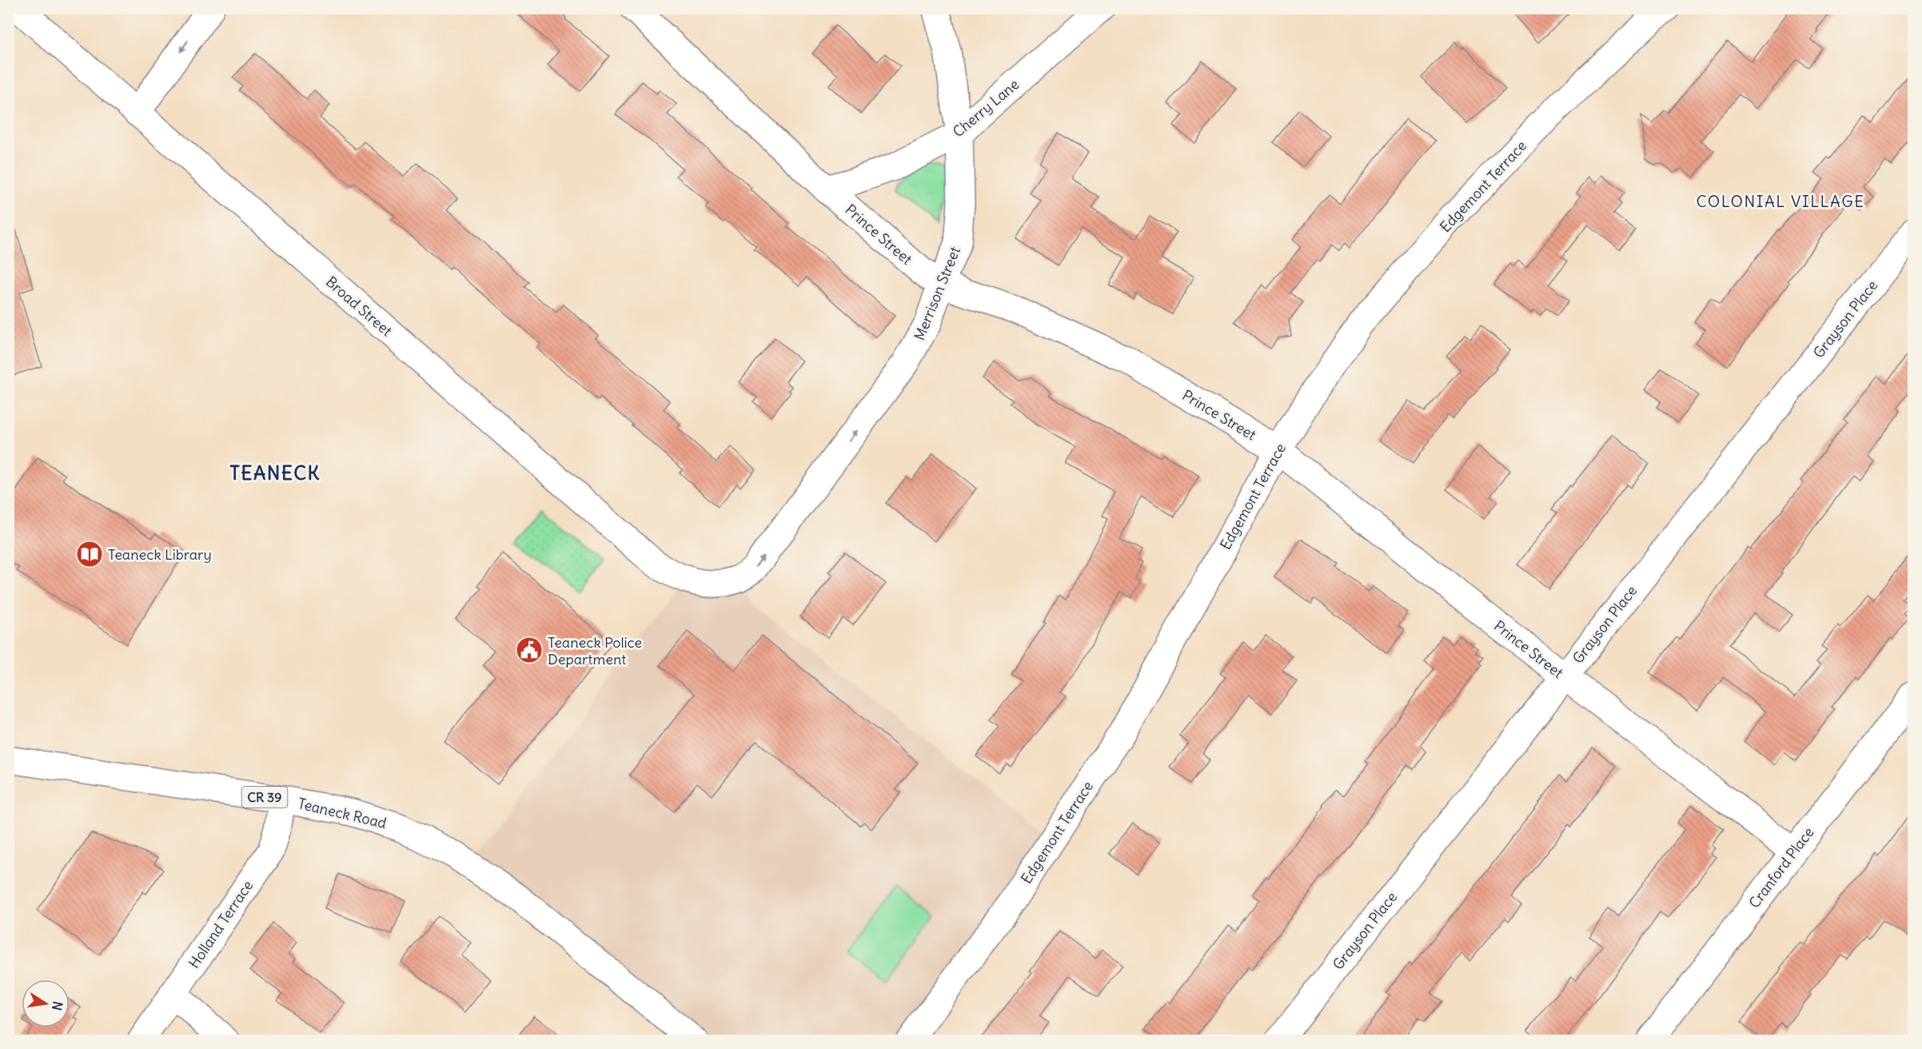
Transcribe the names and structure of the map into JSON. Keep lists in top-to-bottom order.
{
  "streets": {
    "street": [
      "Cherry Lane",
      "Edgemont Terrace",
      "Prince Street",
      "Merrison Street",
      "Broad Street",
      "Grayson Place",
      "CR 39",
      "Teaneck Road",
      "Cranford Place",
      "Holland Terrace"
    ]
  },
  "crossings": [
    ["Cherry Lane", "Prince Street"],
    ["Cherry Lane", "Merrison Street"],
    ["Edgemont Terrace", "Prince Street"],
    ["Prince Street", "Merrison Street"],
    ["Prince Street", "Grayson Place"],
    ["Prince Street", "Cranford Place"],
    ["Merrison Street", "Broad Street"],
    ["Teaneck Road", "Holland Terrace"]
  ],
  "one_way": ["Merrison Street"],
  "districts": ["COLONIAL VILLAGE", "TEANECK"],
  "places": {
    "library": ["Teaneck Library"],
    "public building": ["Teaneck Police Department"]
  },
  "north": "right"
}
